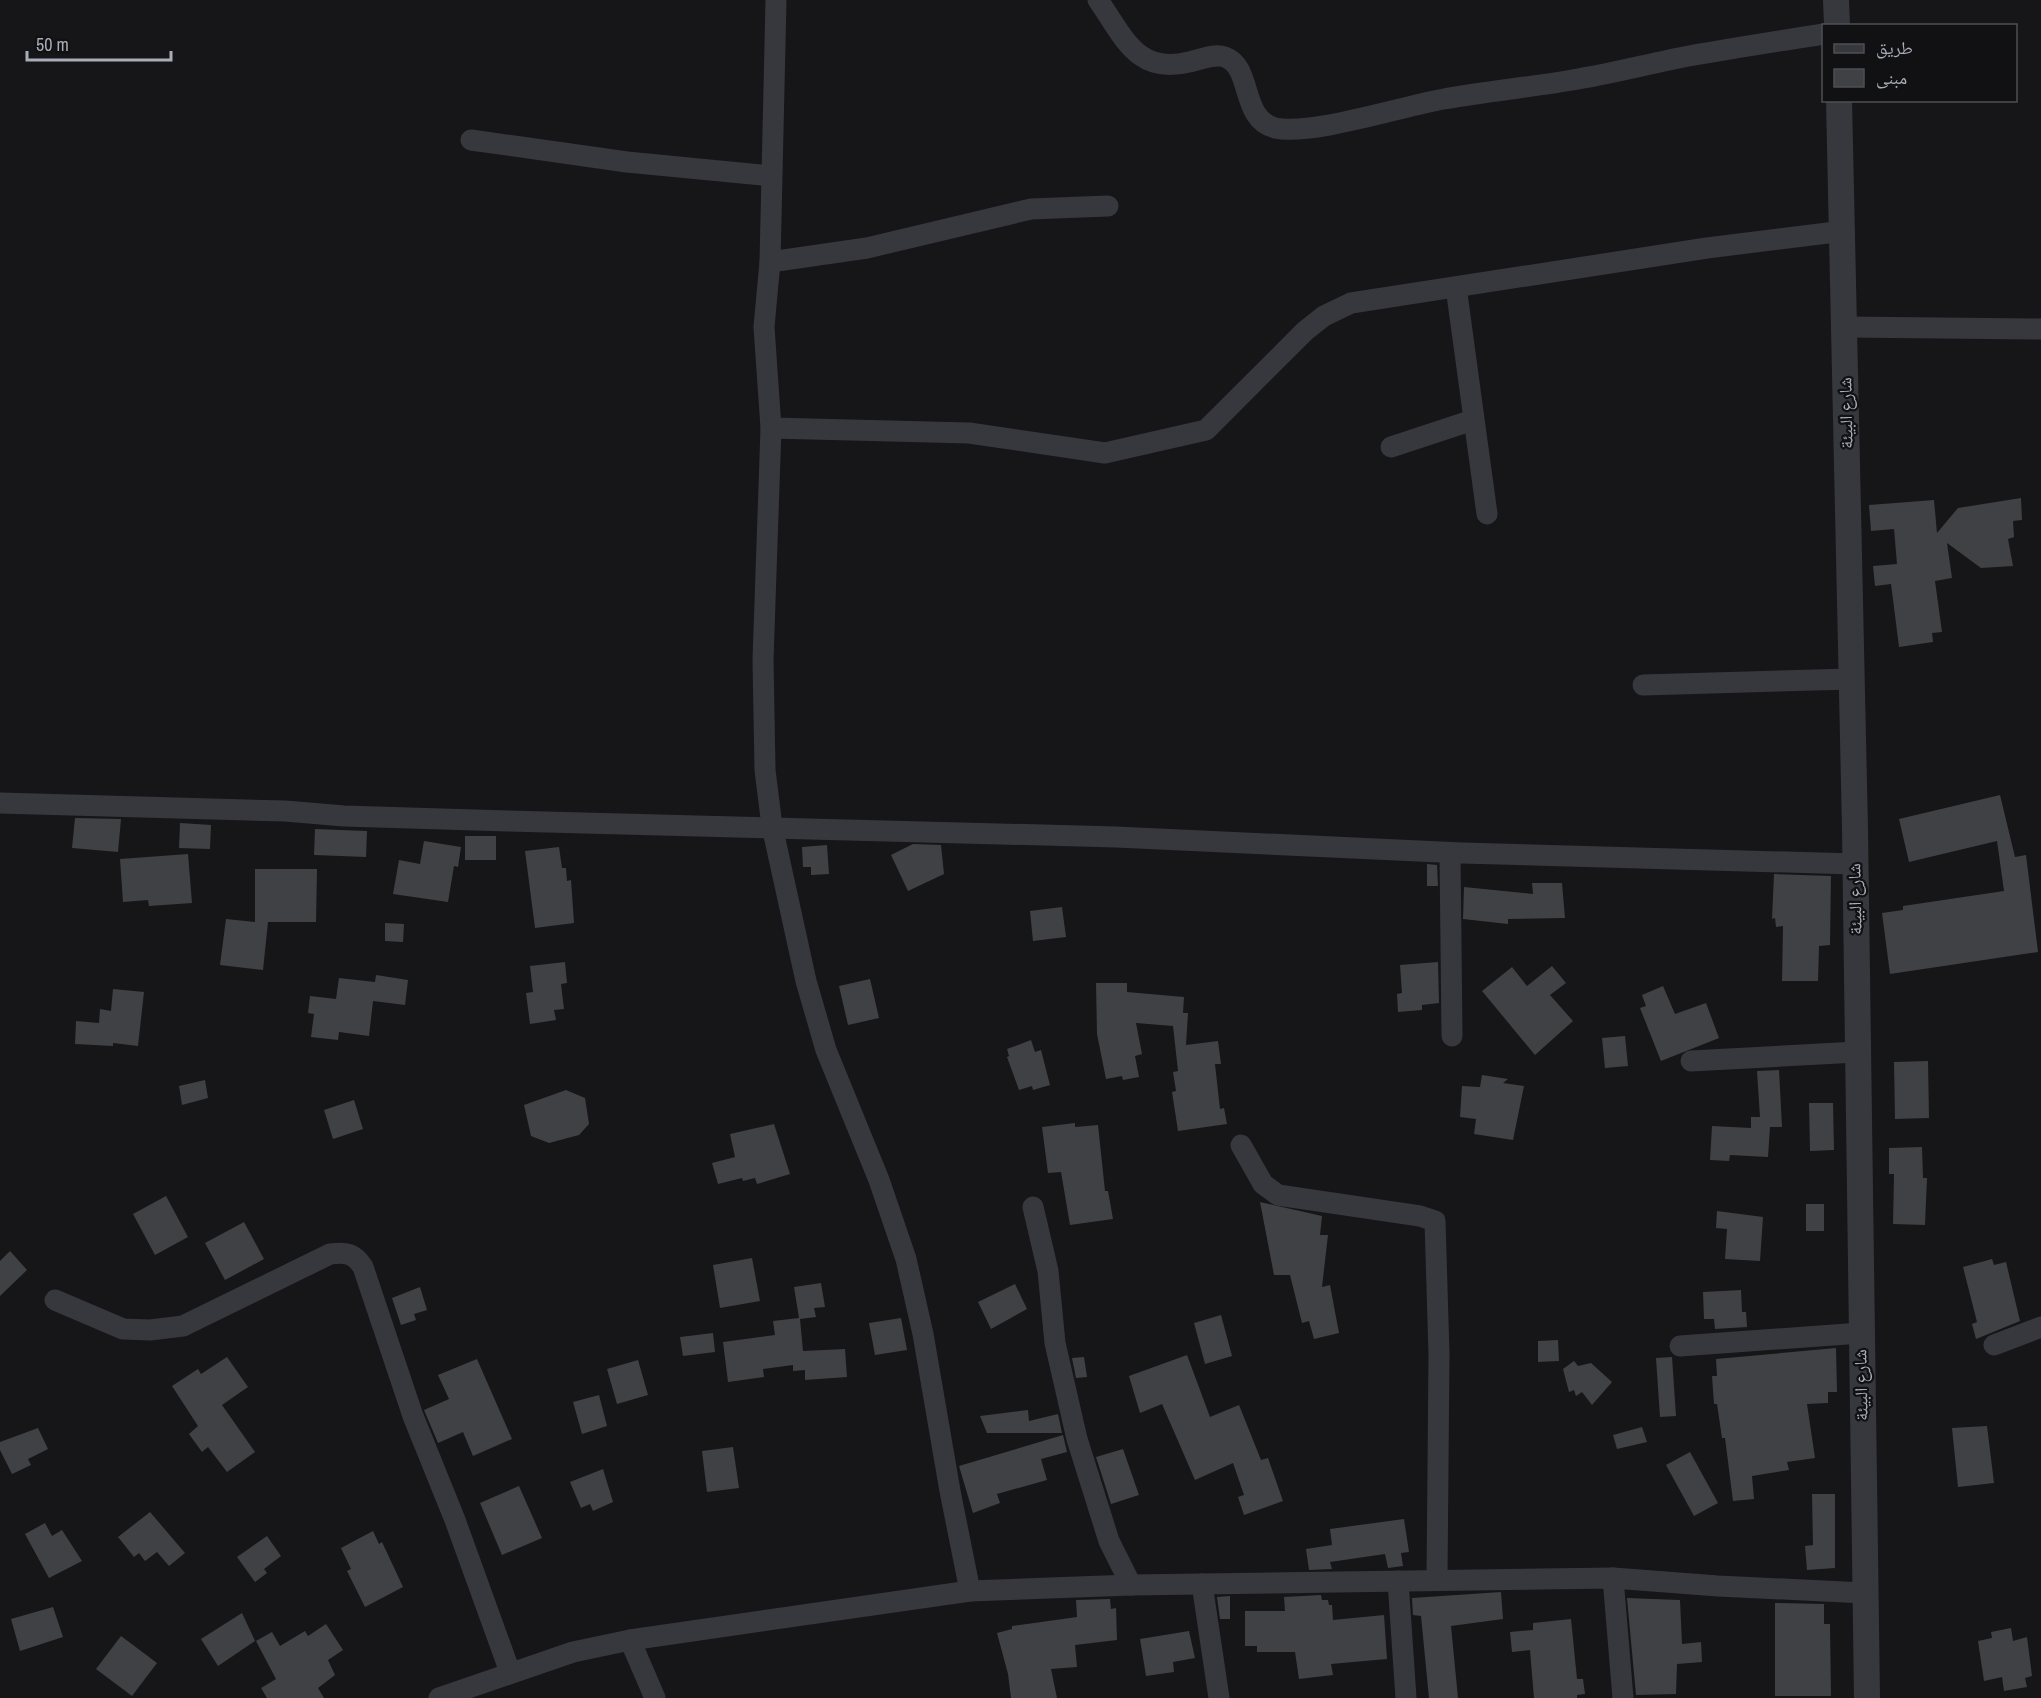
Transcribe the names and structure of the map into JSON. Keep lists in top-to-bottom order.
{
  "streets": {
    "street": ["شارع البيئة"]
  },
  "legend": ["طريق", "مبنى"],
  "scale_bar": "50 m"
}
